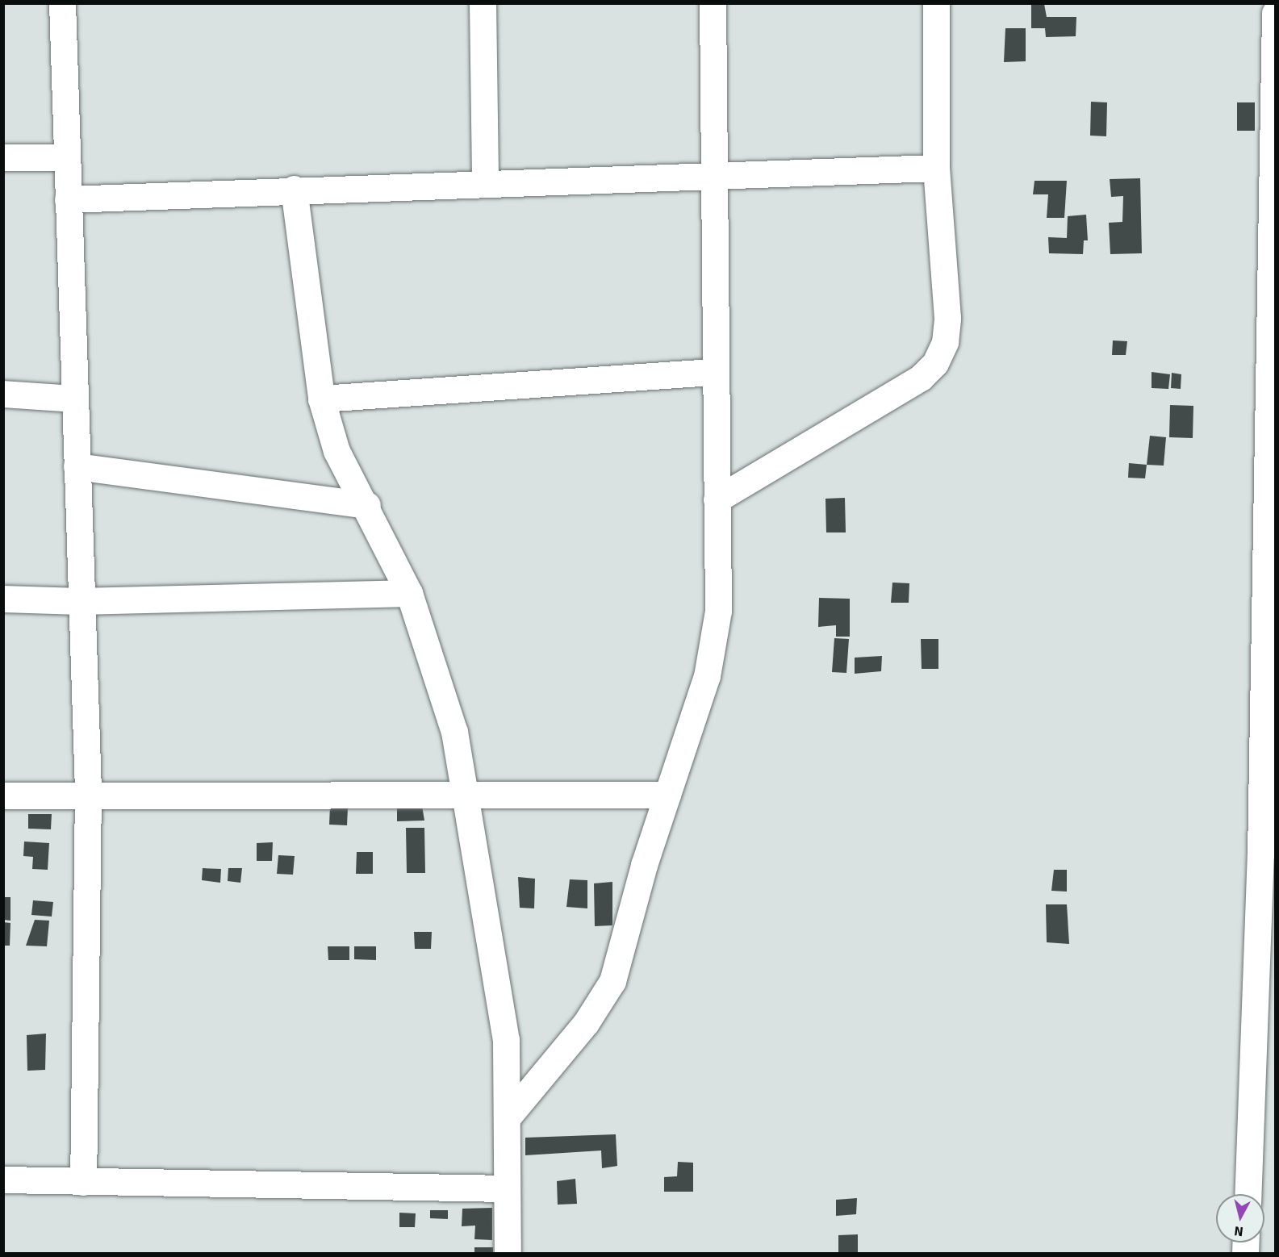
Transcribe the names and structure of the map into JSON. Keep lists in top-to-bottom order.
{
  "north": "bottom"
}
